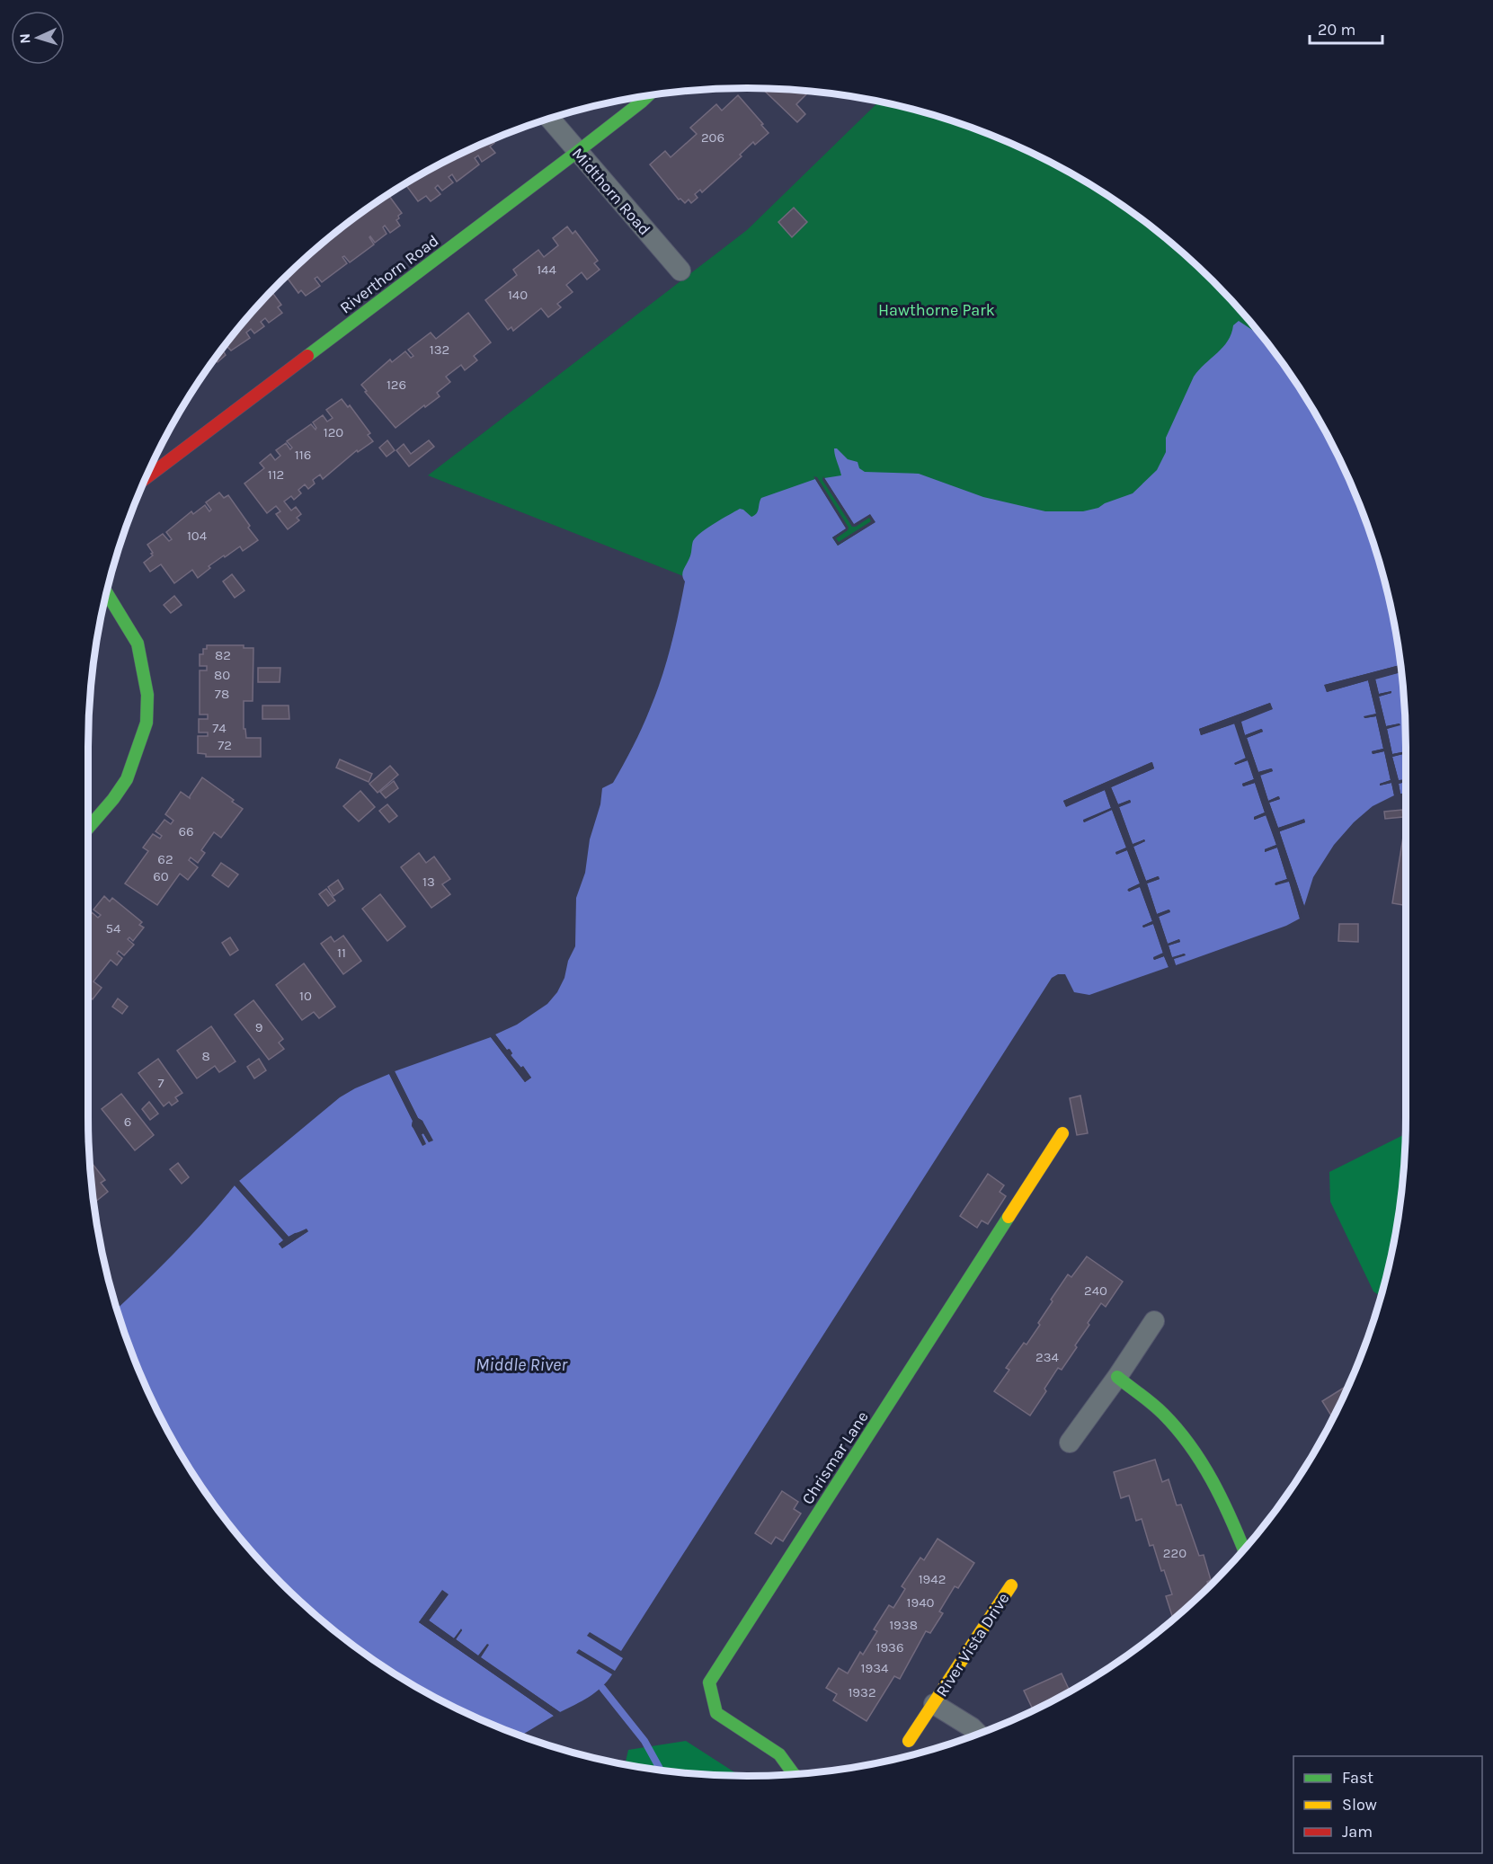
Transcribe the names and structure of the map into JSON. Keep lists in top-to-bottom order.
{
  "streets": {
    "street": [
      "Midthorn Road",
      "Riverthorn Road",
      "Chrismar Lane",
      "River Vista Drive"
    ]
  },
  "crossings": [
    ["Midthorn Road", "Riverthorn Road"]
  ],
  "water": ["Middle River"],
  "parks": ["Hawthorne Park"],
  "house_numbers": [
    "206",
    "144",
    "140",
    "132",
    "126",
    "120",
    "116",
    "112",
    "104",
    "82",
    "80",
    "78",
    "74",
    "72",
    "66",
    "62",
    "60",
    "13",
    "54",
    "11",
    "10",
    "9",
    "8",
    "7",
    "6",
    "240",
    "234",
    "220",
    "1942",
    "1940",
    "1938",
    "1936",
    "1934",
    "1932"
  ],
  "legend": ["Fast", "Slow", "Jam"],
  "scale_bar": "20 m",
  "north": "left"
}
